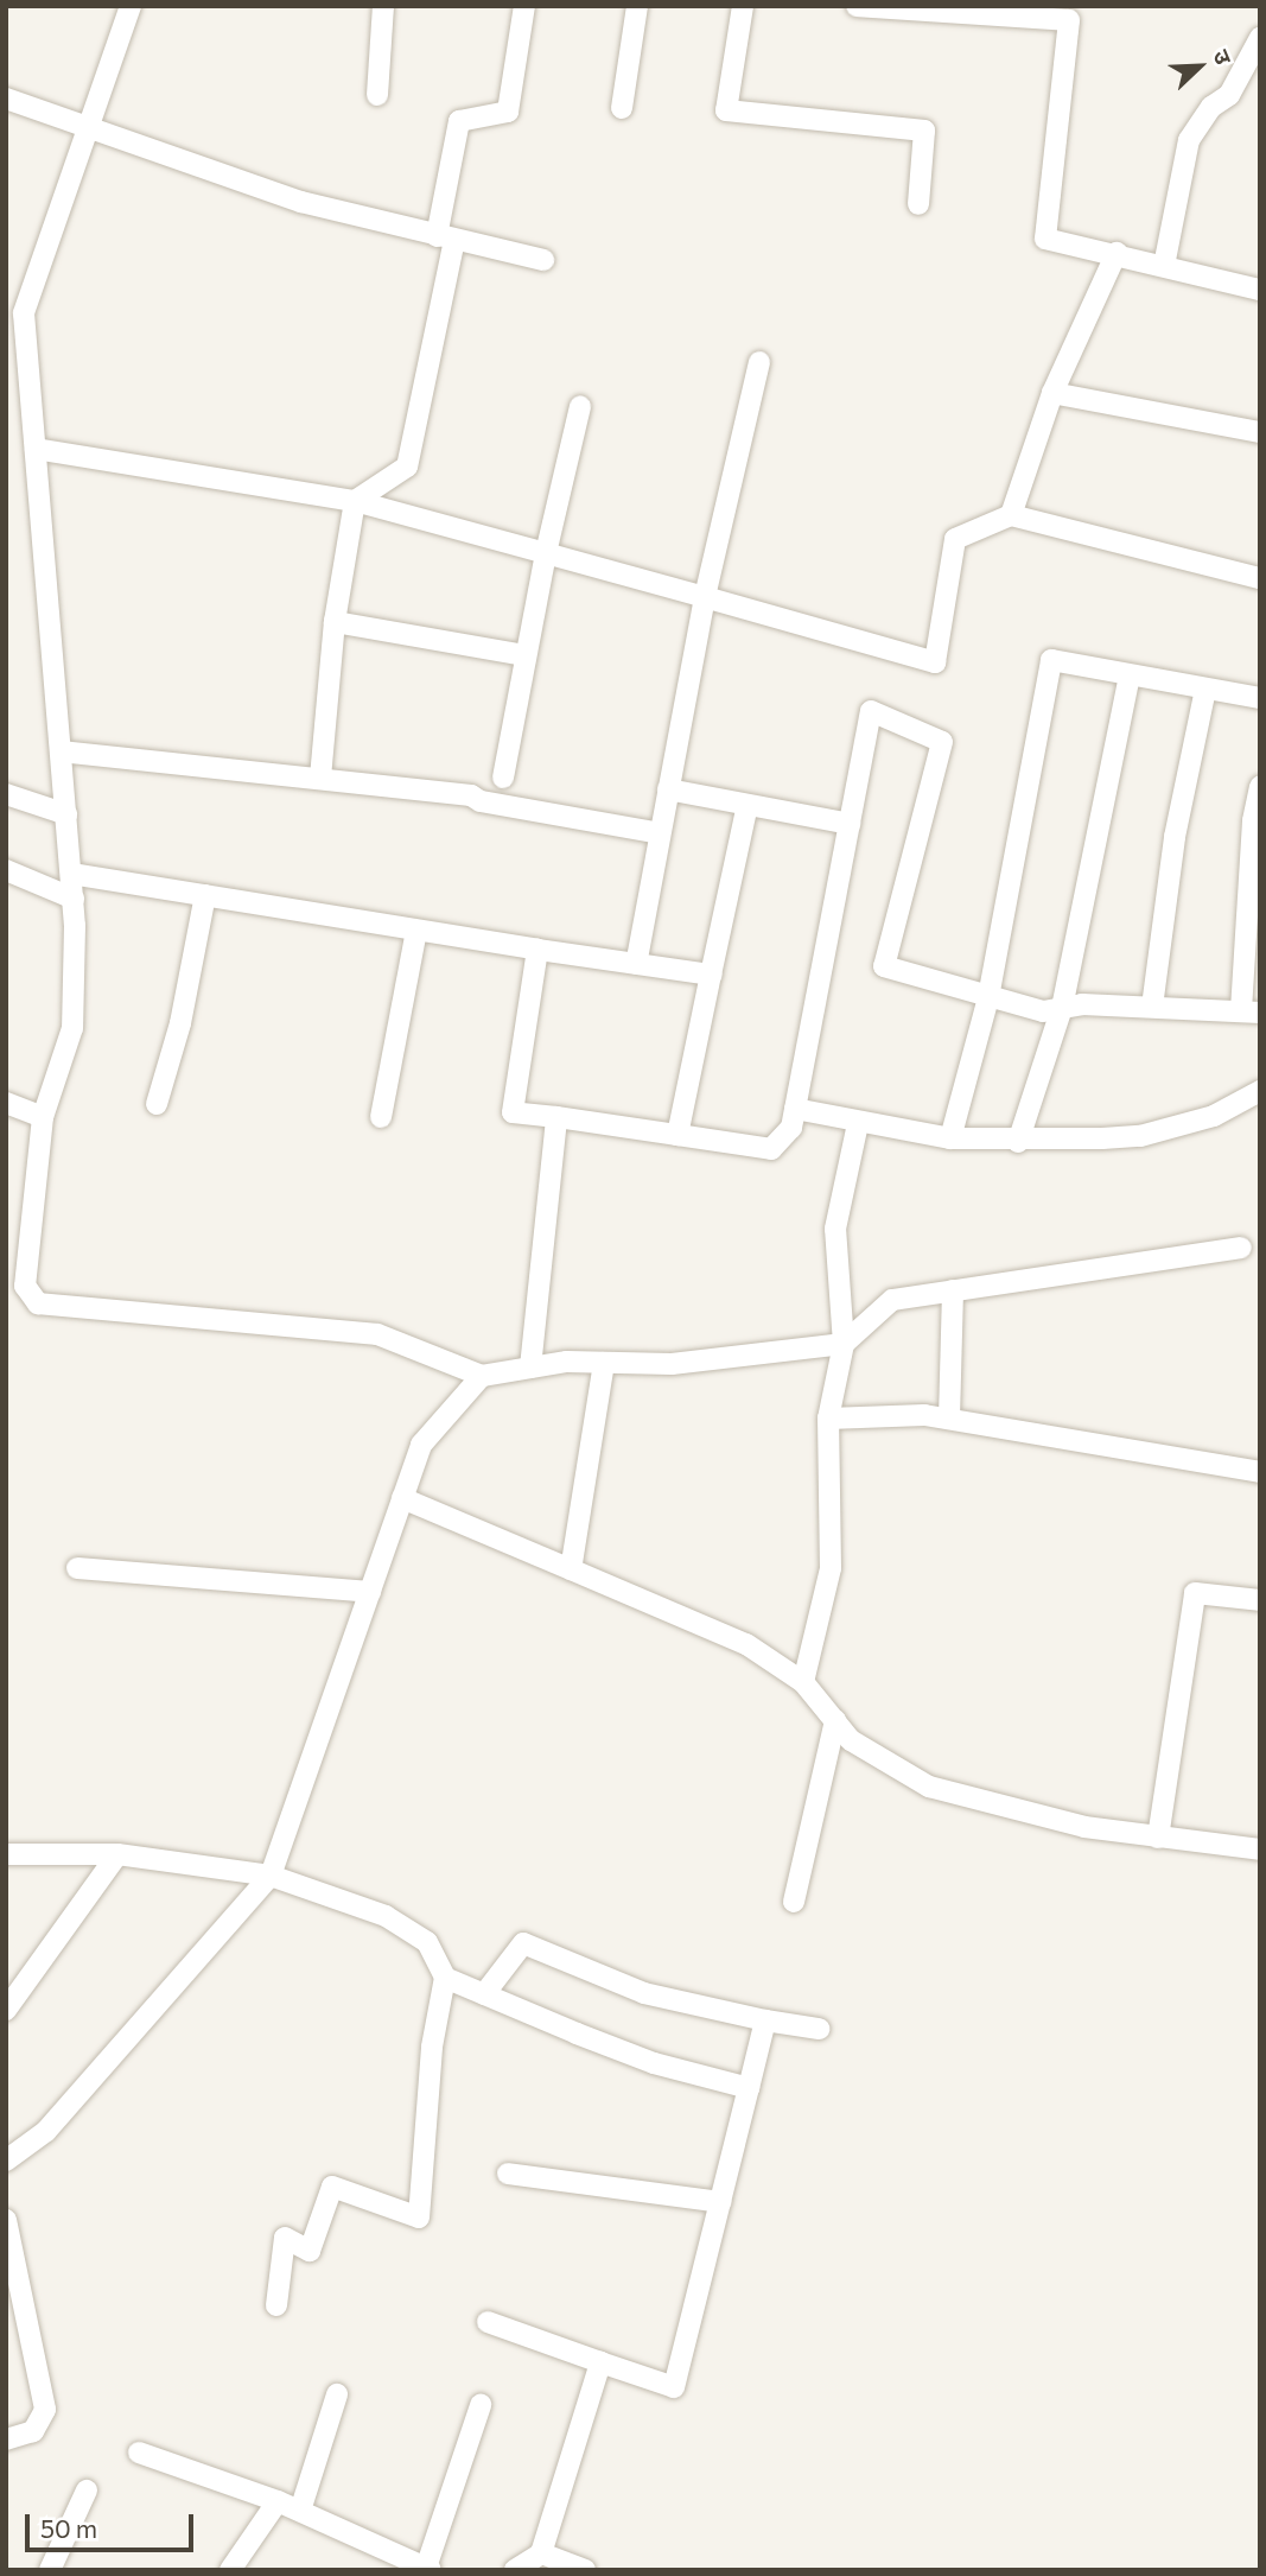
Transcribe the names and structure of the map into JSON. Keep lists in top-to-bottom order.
{
  "scale_bar": "50 m",
  "north": "top right"
}
